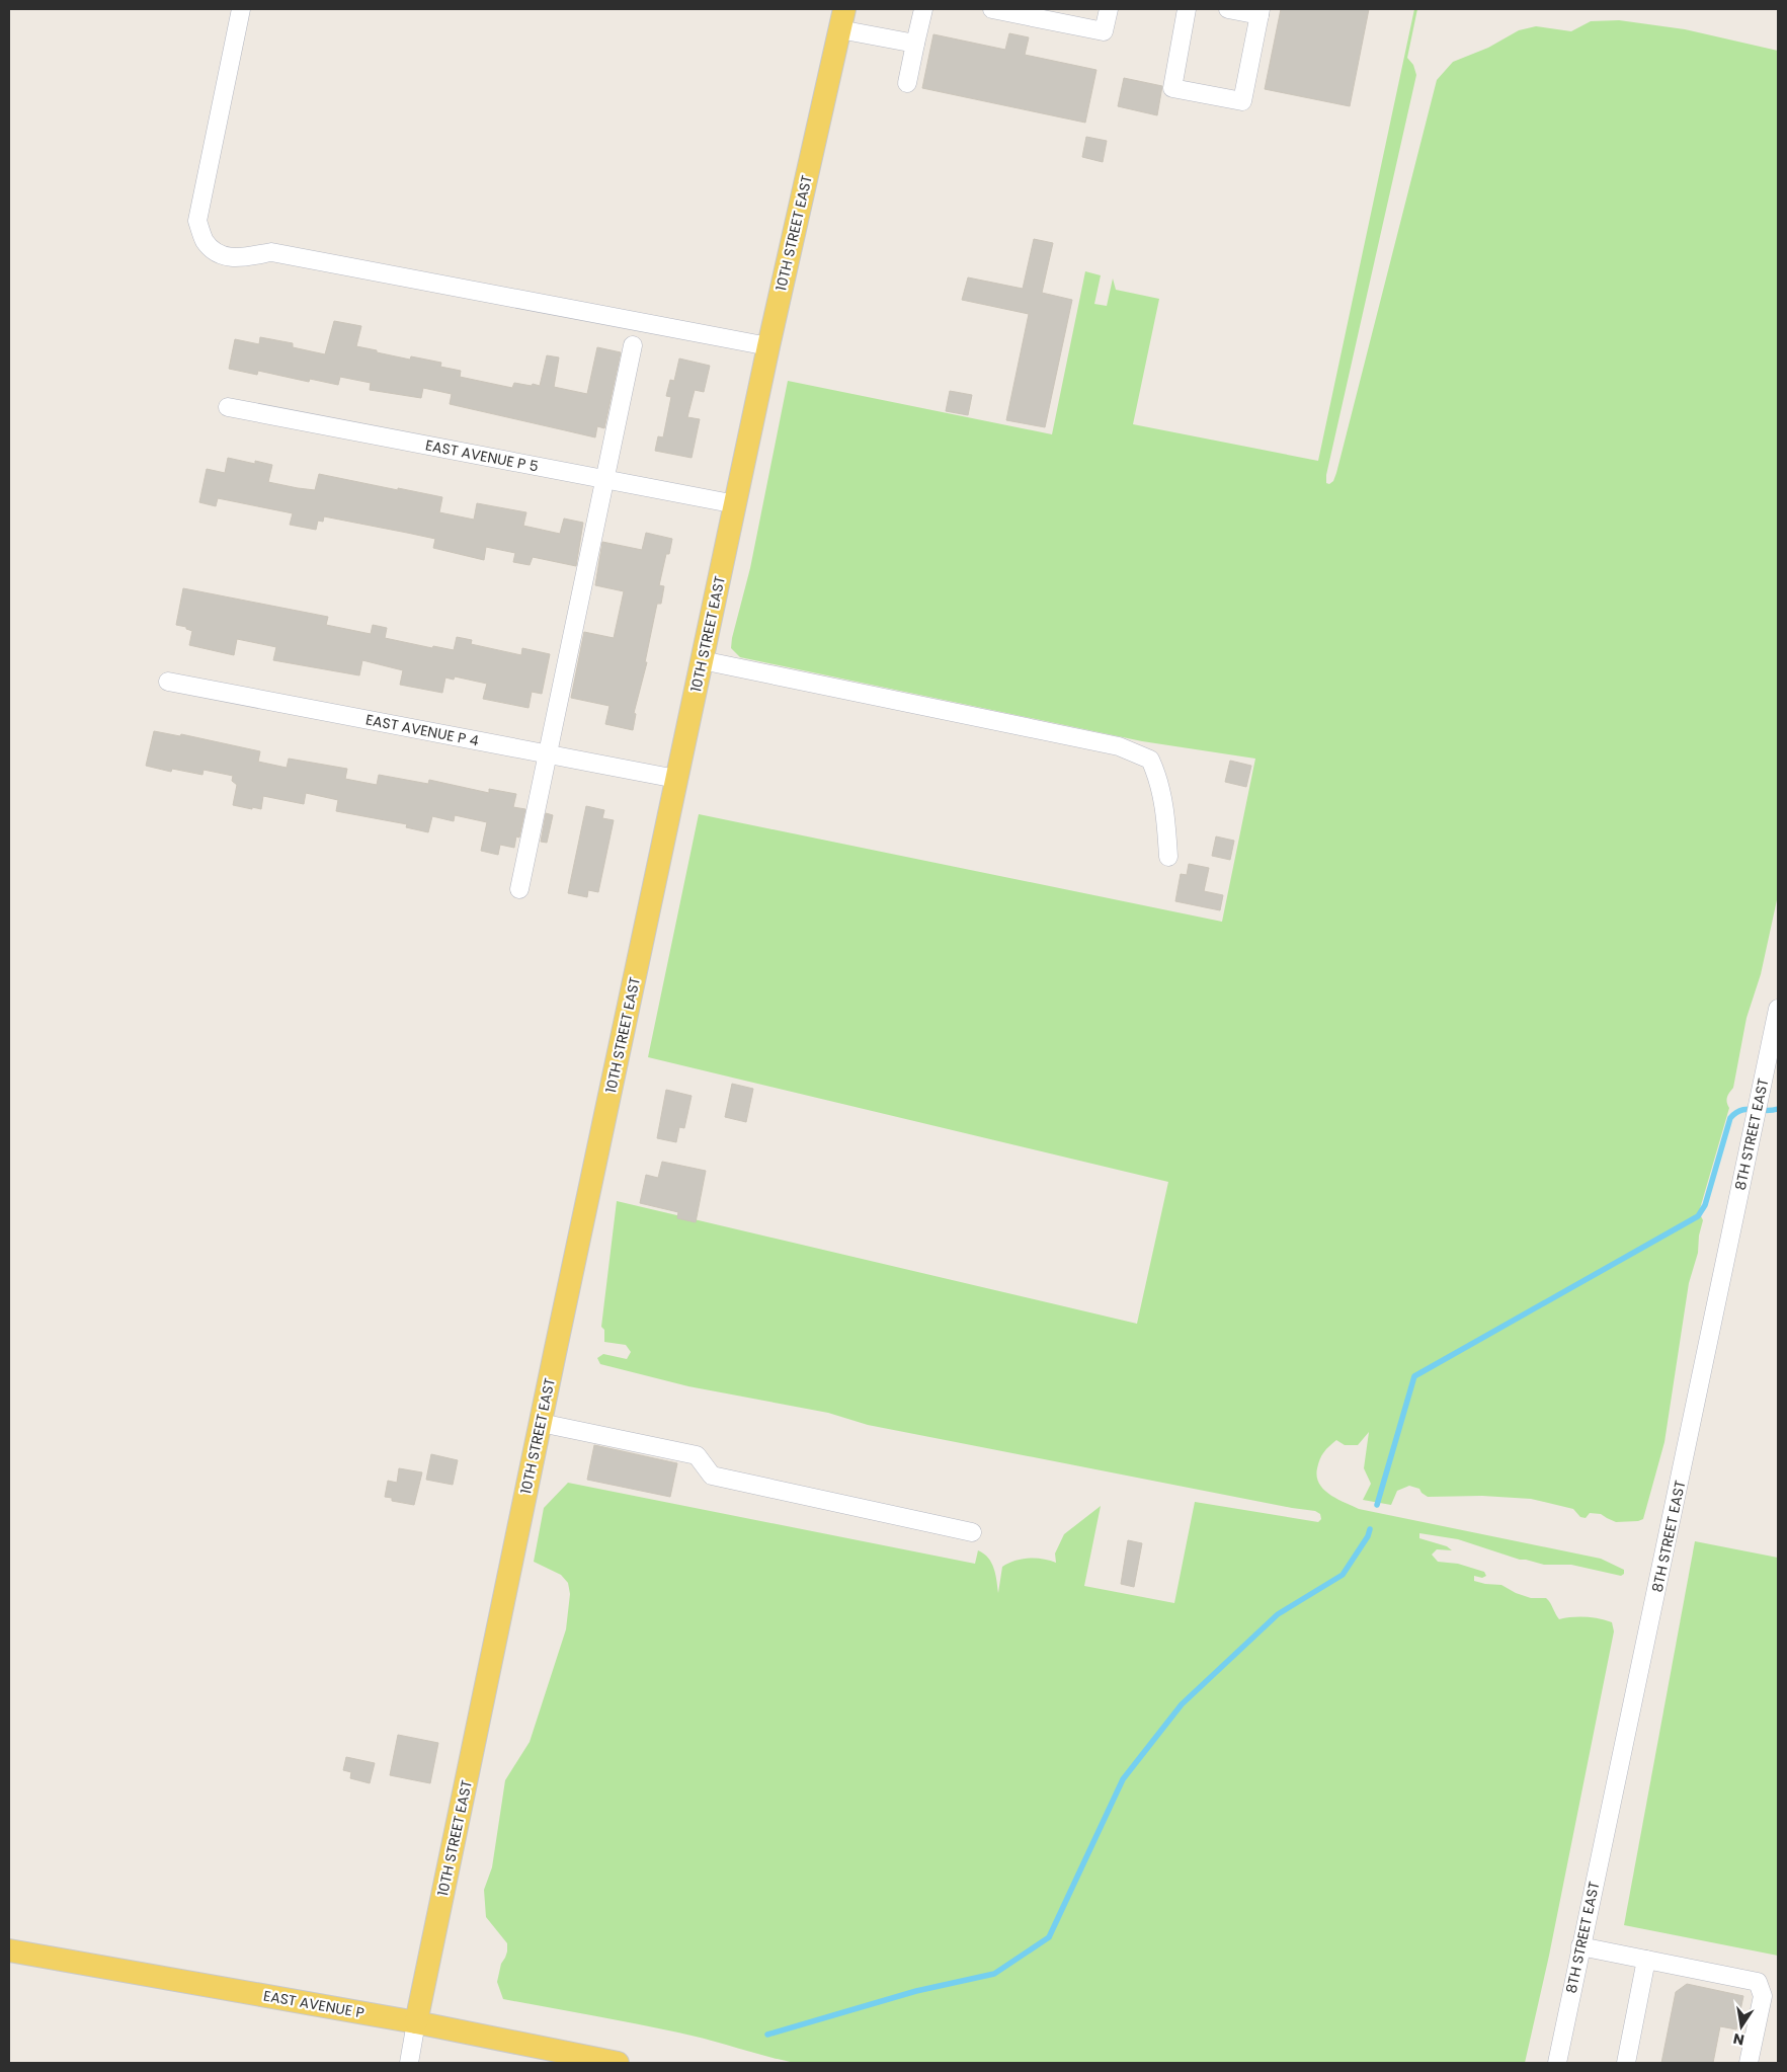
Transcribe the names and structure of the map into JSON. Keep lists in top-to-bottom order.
{
  "streets": {
    "main road": ["10TH STREET EAST", "EAST AVENUE P"],
    "street": ["EAST AVENUE P 5", "EAST AVENUE P 4", "8TH STREET EAST"]
  },
  "crossings": [
    ["10TH STREET EAST", "EAST AVENUE P 5"],
    ["10TH STREET EAST", "EAST AVENUE P 4"],
    ["10TH STREET EAST", "EAST AVENUE P"]
  ],
  "north": "bottom"
}
